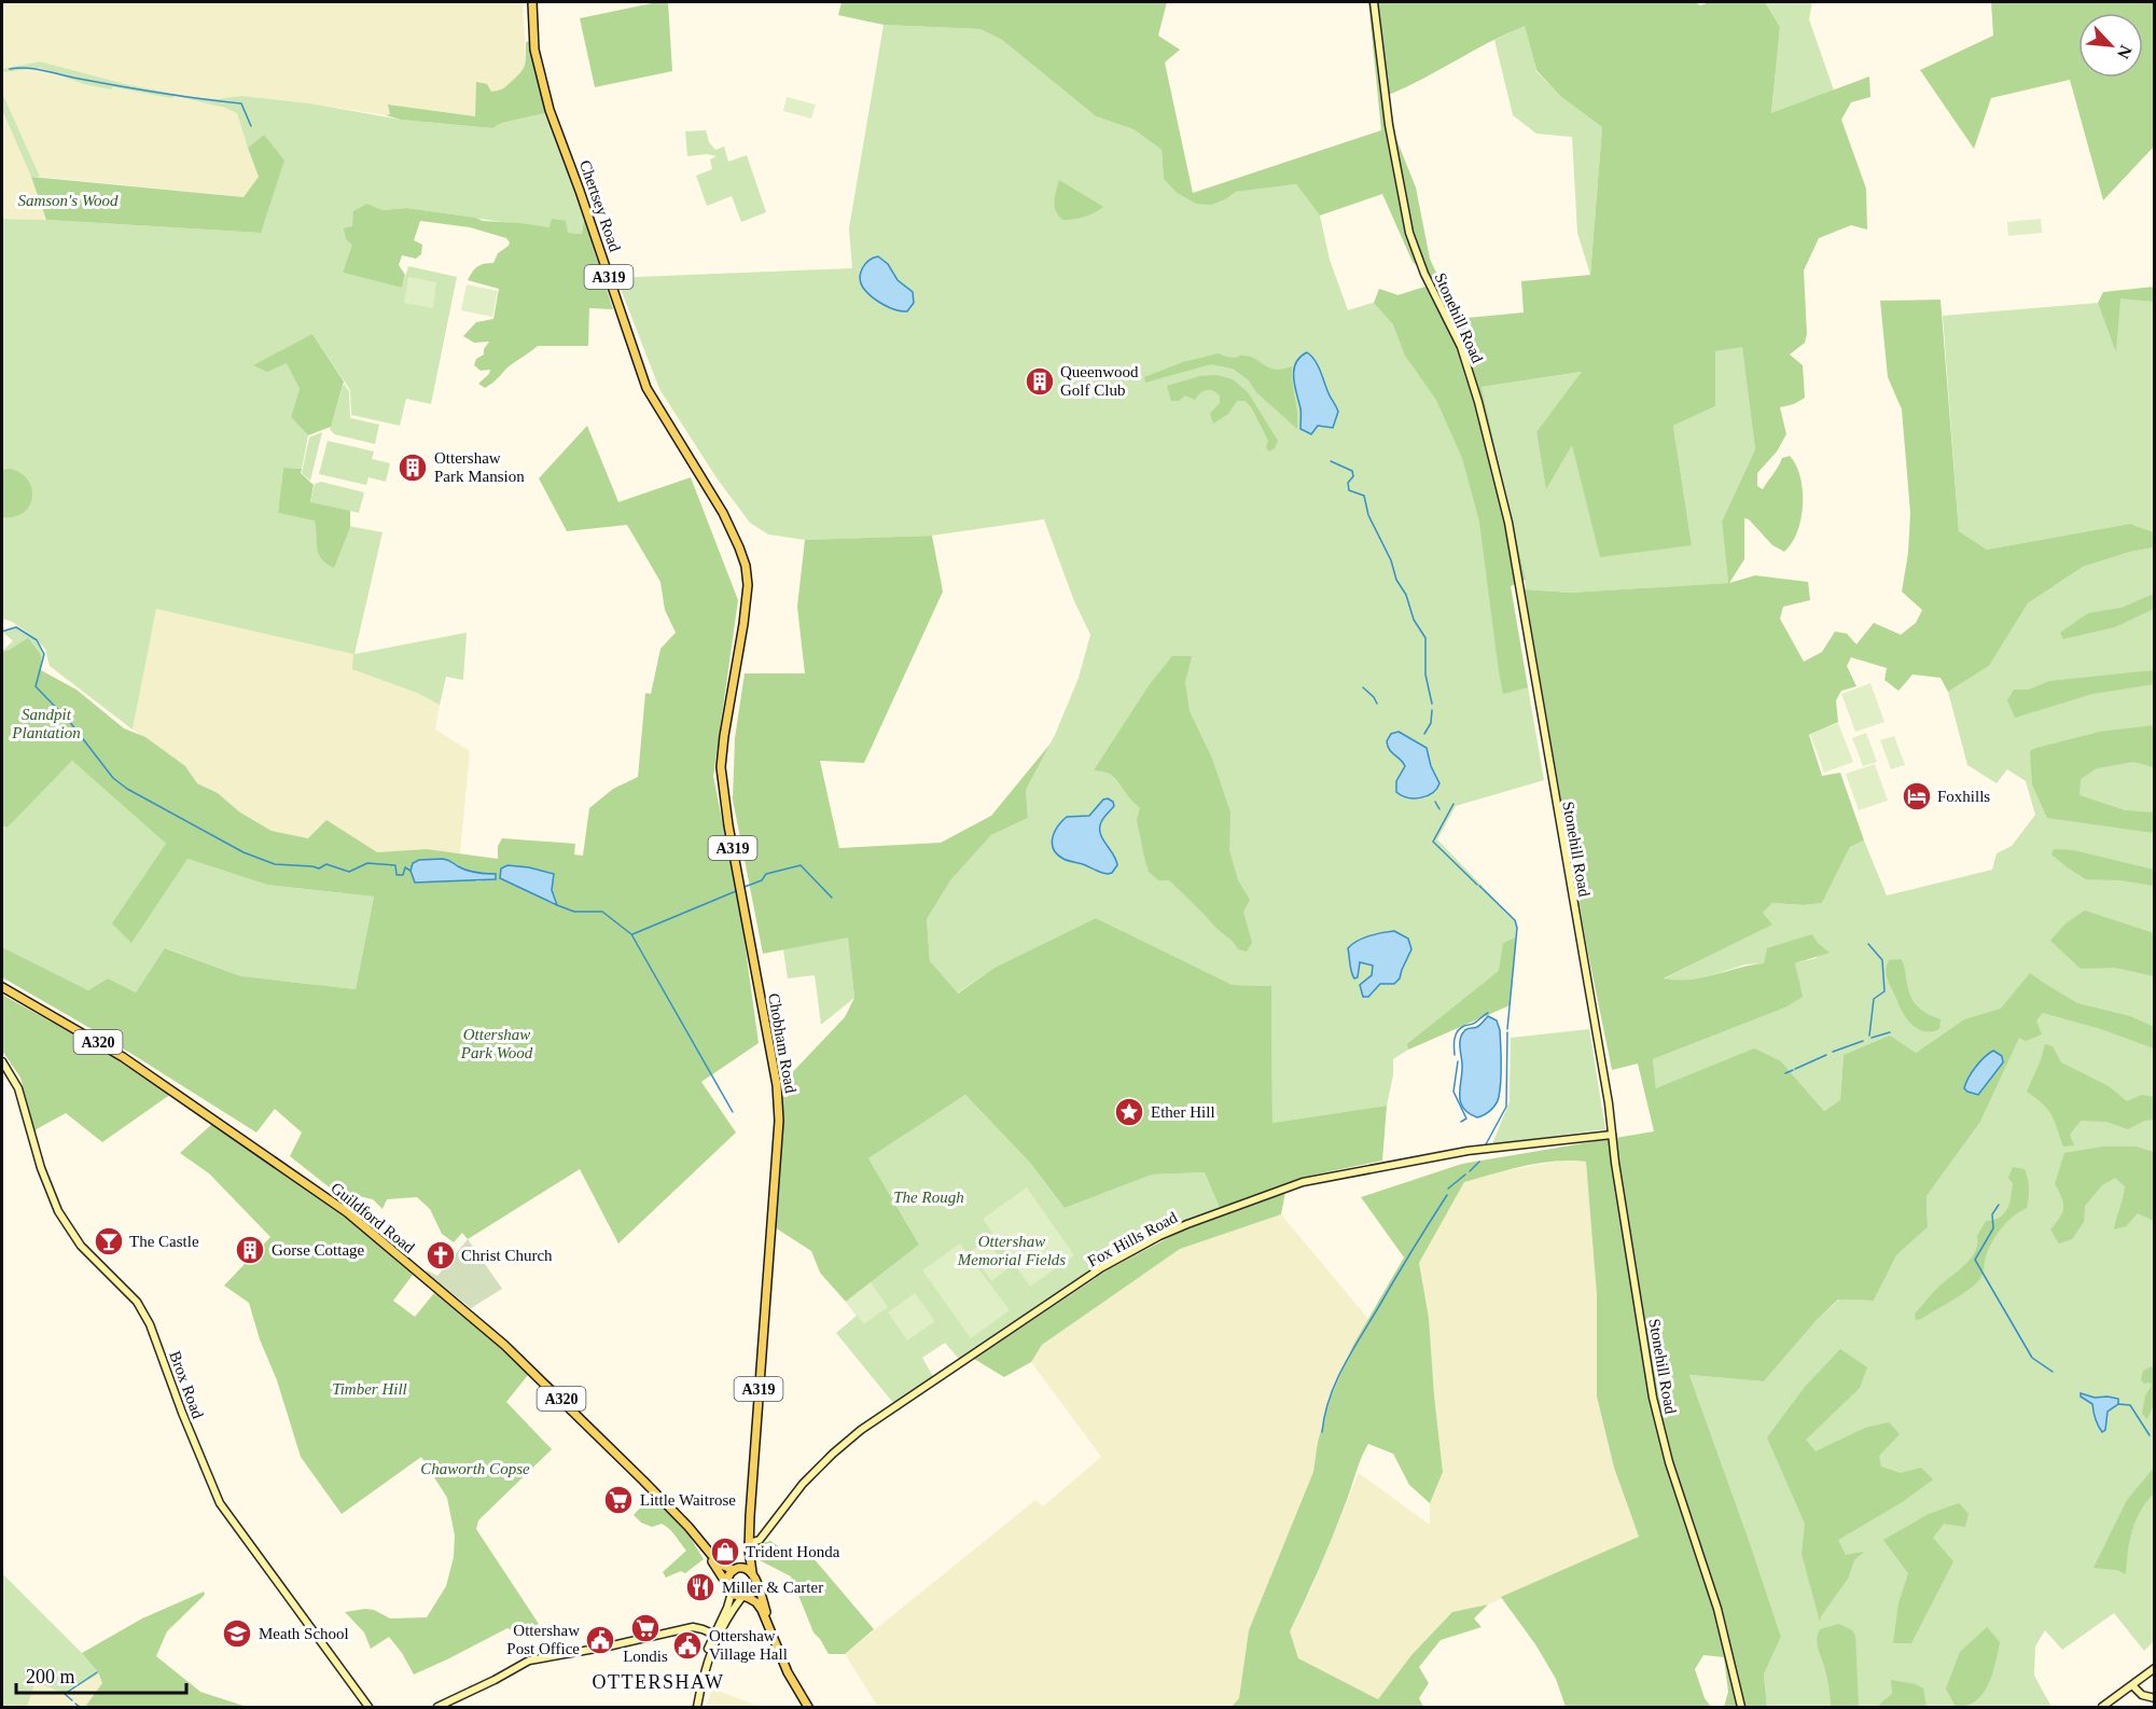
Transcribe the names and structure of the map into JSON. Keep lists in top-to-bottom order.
{
  "streets": {
    "main road": [
      "Chertsey Road",
      "A319",
      "A320",
      "Chobham Road",
      "Guildford Road"
    ],
    "street": ["Stonehill Road", "Fox Hills Road", "Brox Road"]
  },
  "crossings": [
    ["Chertsey Road", "Chobham Road"],
    ["Stonehill Road", "Fox Hills Road"],
    ["Chobham Road", "Guildford Road"],
    ["Chobham Road", "Fox Hills Road"]
  ],
  "districts": ["OTTERSHAW"],
  "parks": [
    "Samson's Wood",
    "Sandpit Plantation",
    "Ottershaw Park Wood",
    "The Rough",
    "Ottershaw Memorial Fields",
    "Timber Hill",
    "Chaworth Copse"
  ],
  "places": {
    "building": ["Queenwood Golf Club", "Ottershaw Park Mansion", "Gorse Cottage"],
    "hotel": ["Foxhills"],
    "place": ["Ether Hill"],
    "bar": ["The Castle"],
    "church": ["Christ Church"],
    "supermarket": ["Little Waitrose", "Londis"],
    "shop": ["Trident Honda"],
    "restaurant": ["Miller & Carter"],
    "school or university": ["Meath School"],
    "public building": ["Ottershaw Post Office", "Ottershaw Village Hall"]
  },
  "scale_bar": "200 m",
  "north": "bottom right"
}
